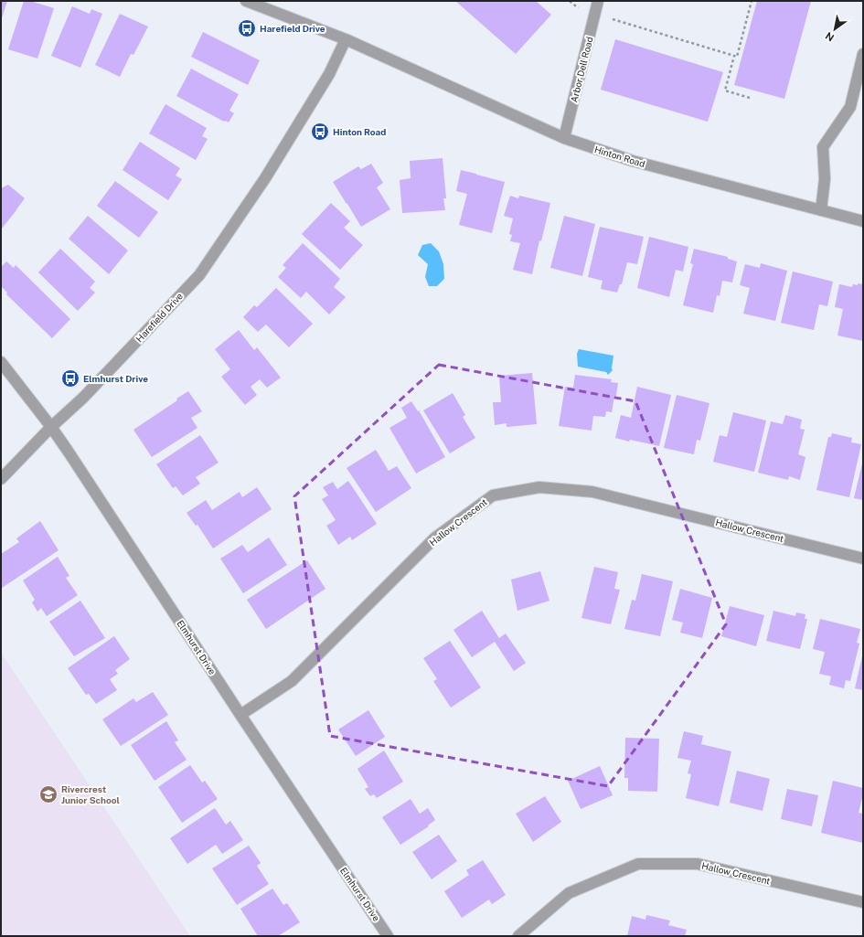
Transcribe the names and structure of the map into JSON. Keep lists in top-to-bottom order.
{
  "streets": {
    "street": [
      "Arbor Dell Road",
      "Hinton Road",
      "Harefield Drive",
      "Hallow Crescent",
      "Elmhurst Drive"
    ]
  },
  "crossings": [
    ["Arbor Dell Road", "Hinton Road"],
    ["Hinton Road", "Harefield Drive"],
    ["Harefield Drive", "Elmhurst Drive"],
    ["Hallow Crescent", "Elmhurst Drive"]
  ],
  "places": {
    "bus stop": ["Harefield Drive", "Hinton Road", "Elmhurst Drive"],
    "school or university": ["Rivercrest Junior School"]
  },
  "north": "bottom left"
}
